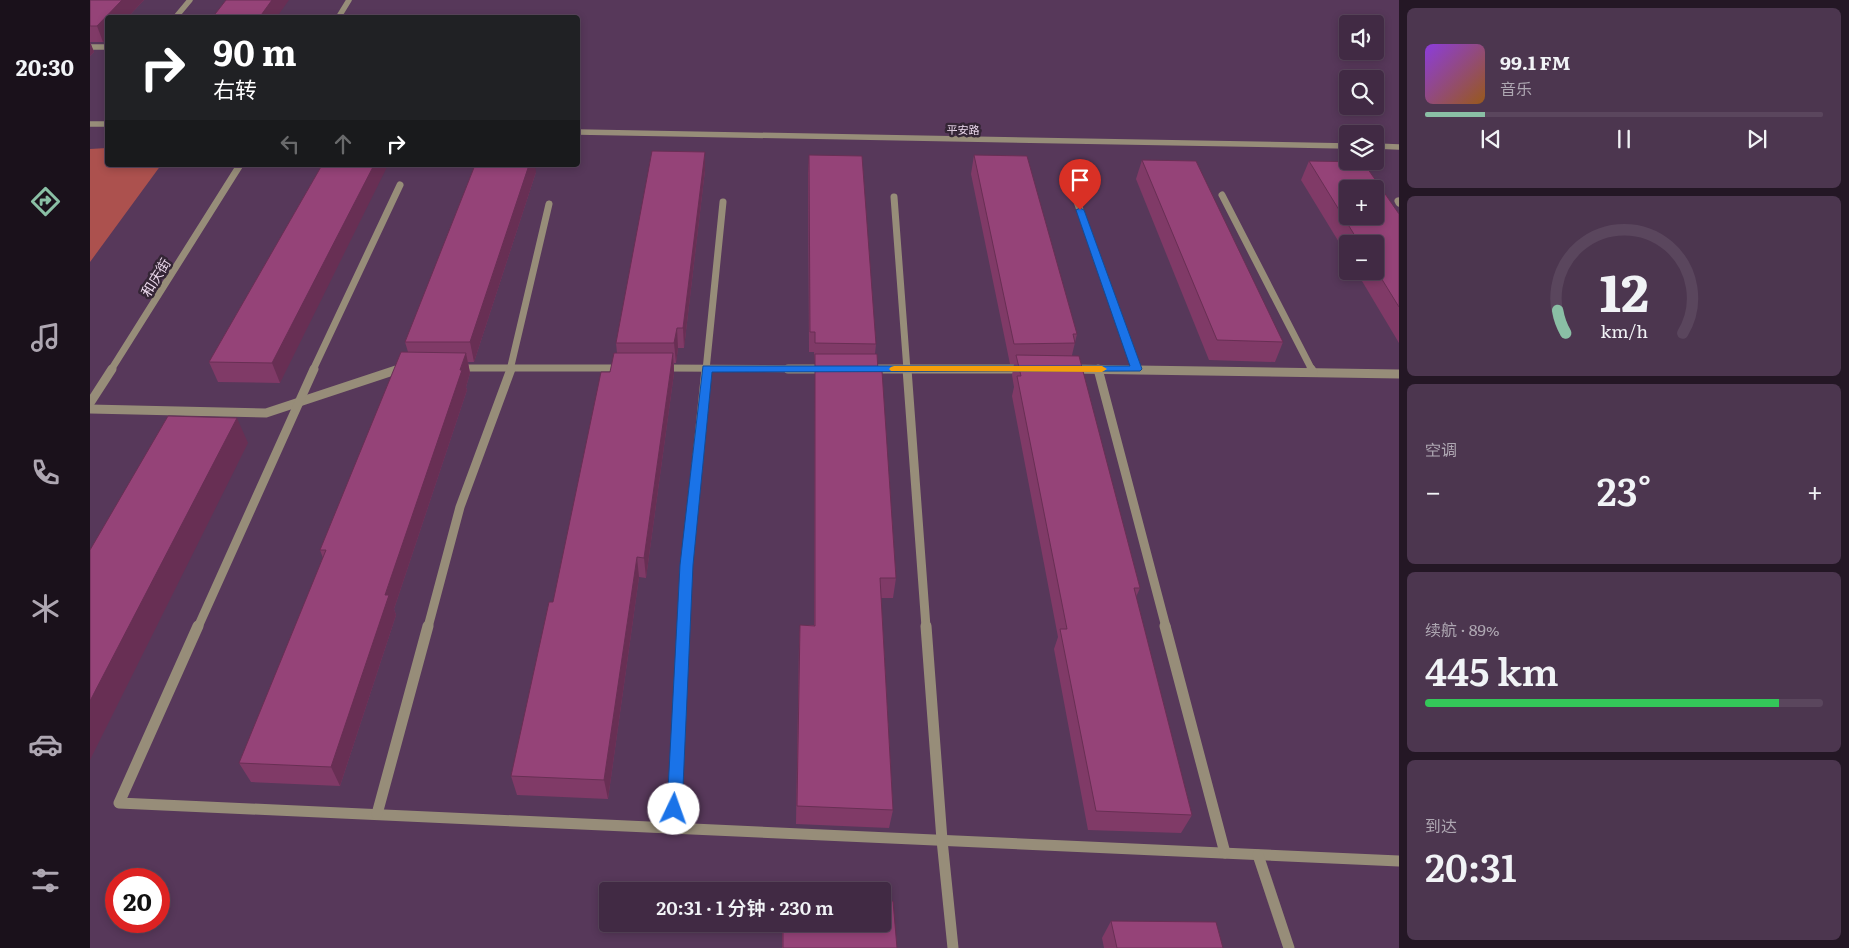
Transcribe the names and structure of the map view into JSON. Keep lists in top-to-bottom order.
{
  "streets": {
    "street": ["平安路", "和庆街"]
  },
  "page": {
    "tabs": "20:30",
    "map_buttons": ["+", "−"],
    "turn": ["90 m", "右转"],
    "song": ["99.1 FM", "音乐"],
    "tile": [
      "空调",
      ["续航 · 89%", "445 km"],
      ["到达", "20:31"]
    ],
    "heat": ["−", "23°", "+"],
    "limit": "20",
    "trip": "20:31 · 1 分钟 · 230 m",
    "gauge": ["12", "km/h"]
  }
}
